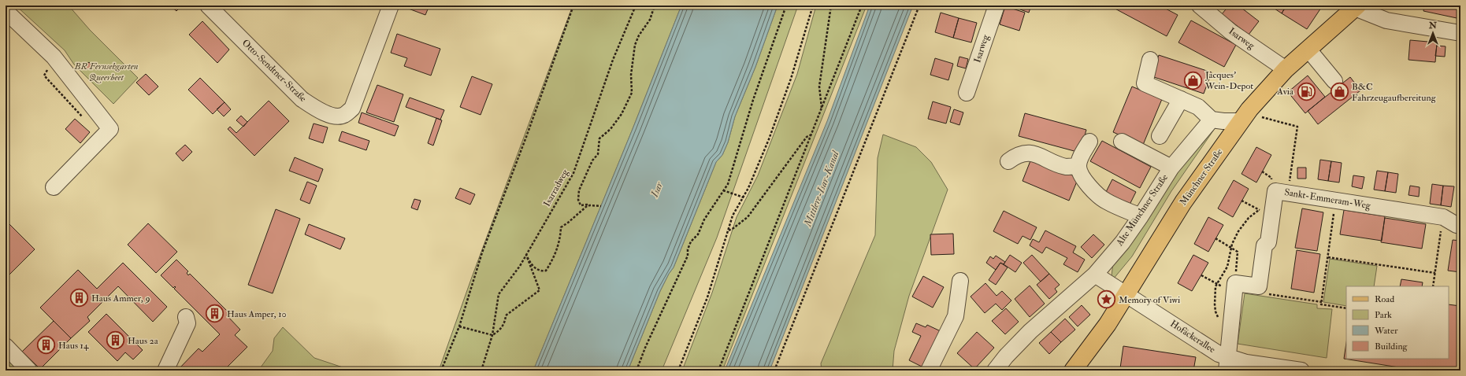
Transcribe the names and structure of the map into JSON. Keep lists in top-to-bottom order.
{
  "streets": {
    "main road": ["Münchner Straße"],
    "street": [
      "Isarweg",
      "Otto-Sendtner-Straße",
      "Sankt-Emmeram-Weg",
      "Alte Münchner Straße",
      "Hofäckerallee"
    ],
    "path": ["Isarradweg"]
  },
  "crossings": [
    ["Isarweg", "Münchner Straße"],
    ["Münchner Straße", "Hofäckerallee"],
    ["Alte Münchner Straße", "Hofäckerallee"]
  ],
  "water": ["Mittlere-Isar-Kanal", "Isar"],
  "parks": ["BR Fernsehgarten Queerbeet"],
  "places": {
    "shop": ["Jacques' Wein-Depot", "B&C Fahrzeugaufbereitung"],
    "fuel station": ["Avia"],
    "building": [
      "Haus Ammer, 9",
      "Haus Amper, 10",
      "Haus 2a",
      "Haus 14"
    ],
    "place": ["Memory of Viwi"]
  },
  "legend": [
    "Road",
    "Park",
    "Water",
    "Building"
  ],
  "north": "top"
}
